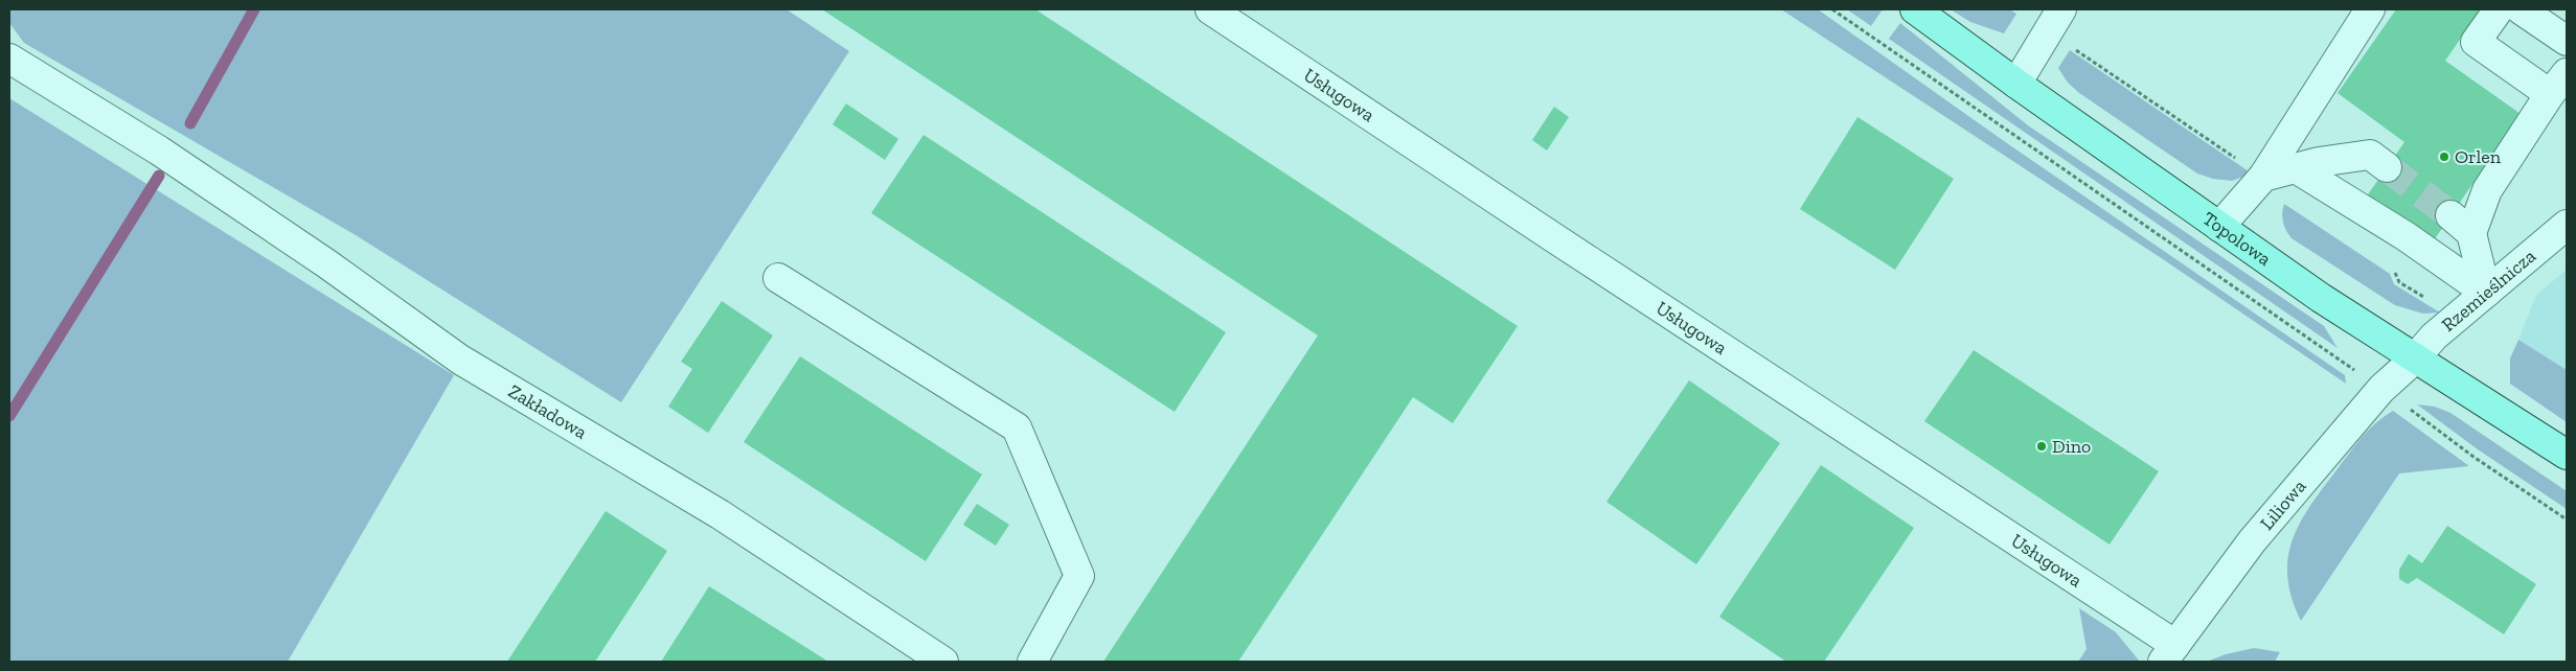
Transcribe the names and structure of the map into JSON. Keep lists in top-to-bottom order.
{
  "streets": {
    "main road": ["Topolowa"],
    "street": [
      "Usługowa",
      "Rzemieślnicza",
      "Zakładowa",
      "Liliowa"
    ]
  },
  "crossings": [
    ["Usługowa", "Liliowa"],
    ["Topolowa", "Rzemieślnicza"],
    ["Topolowa", "Liliowa"],
    ["Rzemieślnicza", "Liliowa"]
  ],
  "places": ["Orlen", "Dino"]
}
